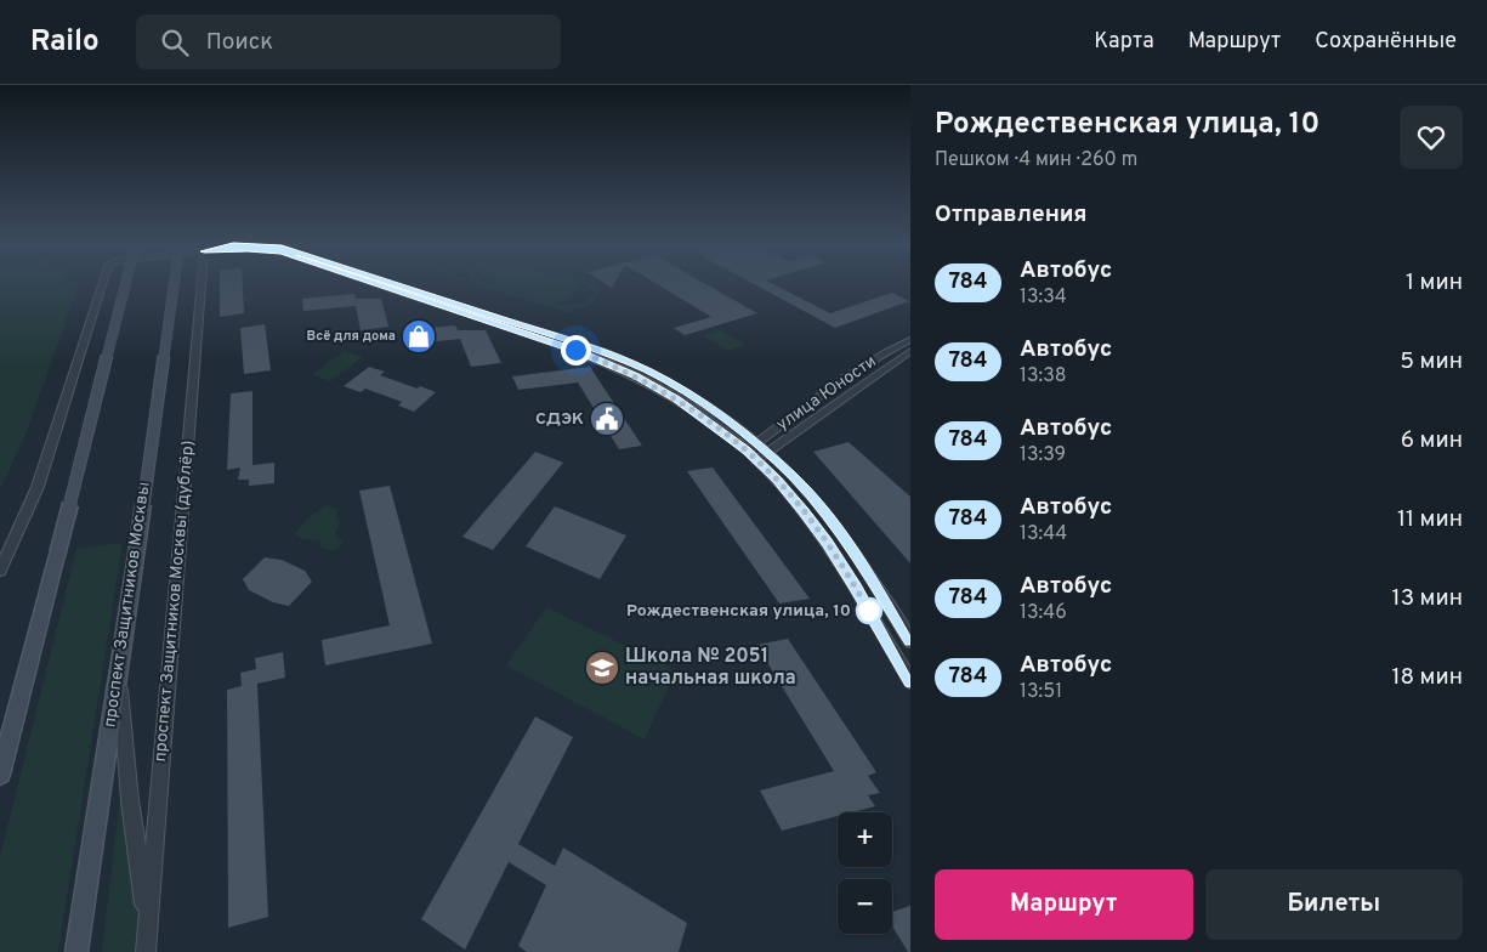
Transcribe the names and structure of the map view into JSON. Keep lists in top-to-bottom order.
{
  "streets": {
    "main road": ["проспект Защитников Москвы"],
    "street": ["улица Юности", "проспект Защитников Москвы (дублёр)"]
  },
  "places": {
    "shop": ["Всё для дома"],
    "public building": ["СДЭК"],
    "other": ["Рождественская улица, 10"],
    "school or university": ["Школа № 2051 начальная школа"]
  },
  "lines": ["bus line 784"],
  "page": {
    "header": "Railo",
    "search": "Поиск",
    "nav": ["Карта", "Маршрут", "Сохранённые"],
    "heading": [
      ["Рождественская улица, 10", "Пешком · 4 мин · 260 m"],
      "Отправления"
    ],
    "list": [
      {
        "mark": "784",
        "name": "Автобус",
        "note": "13:34",
        "value": "1 мин"
      },
      {
        "mark": "784",
        "name": "Автобус",
        "note": "13:38",
        "value": "5 мин"
      },
      {
        "mark": "784",
        "name": "Автобус",
        "note": "13:39",
        "value": "6 мин"
      },
      {
        "mark": "784",
        "name": "Автобус",
        "note": "13:44",
        "value": "11 мин"
      },
      {
        "mark": "784",
        "name": "Автобус",
        "note": "13:46",
        "value": "13 мин"
      },
      {
        "mark": "784",
        "name": "Автобус",
        "note": "13:51",
        "value": "18 мин"
      }
    ],
    "map_buttons": ["+", "−"],
    "buttons": ["Маршрут", "Билеты"]
  }
}
